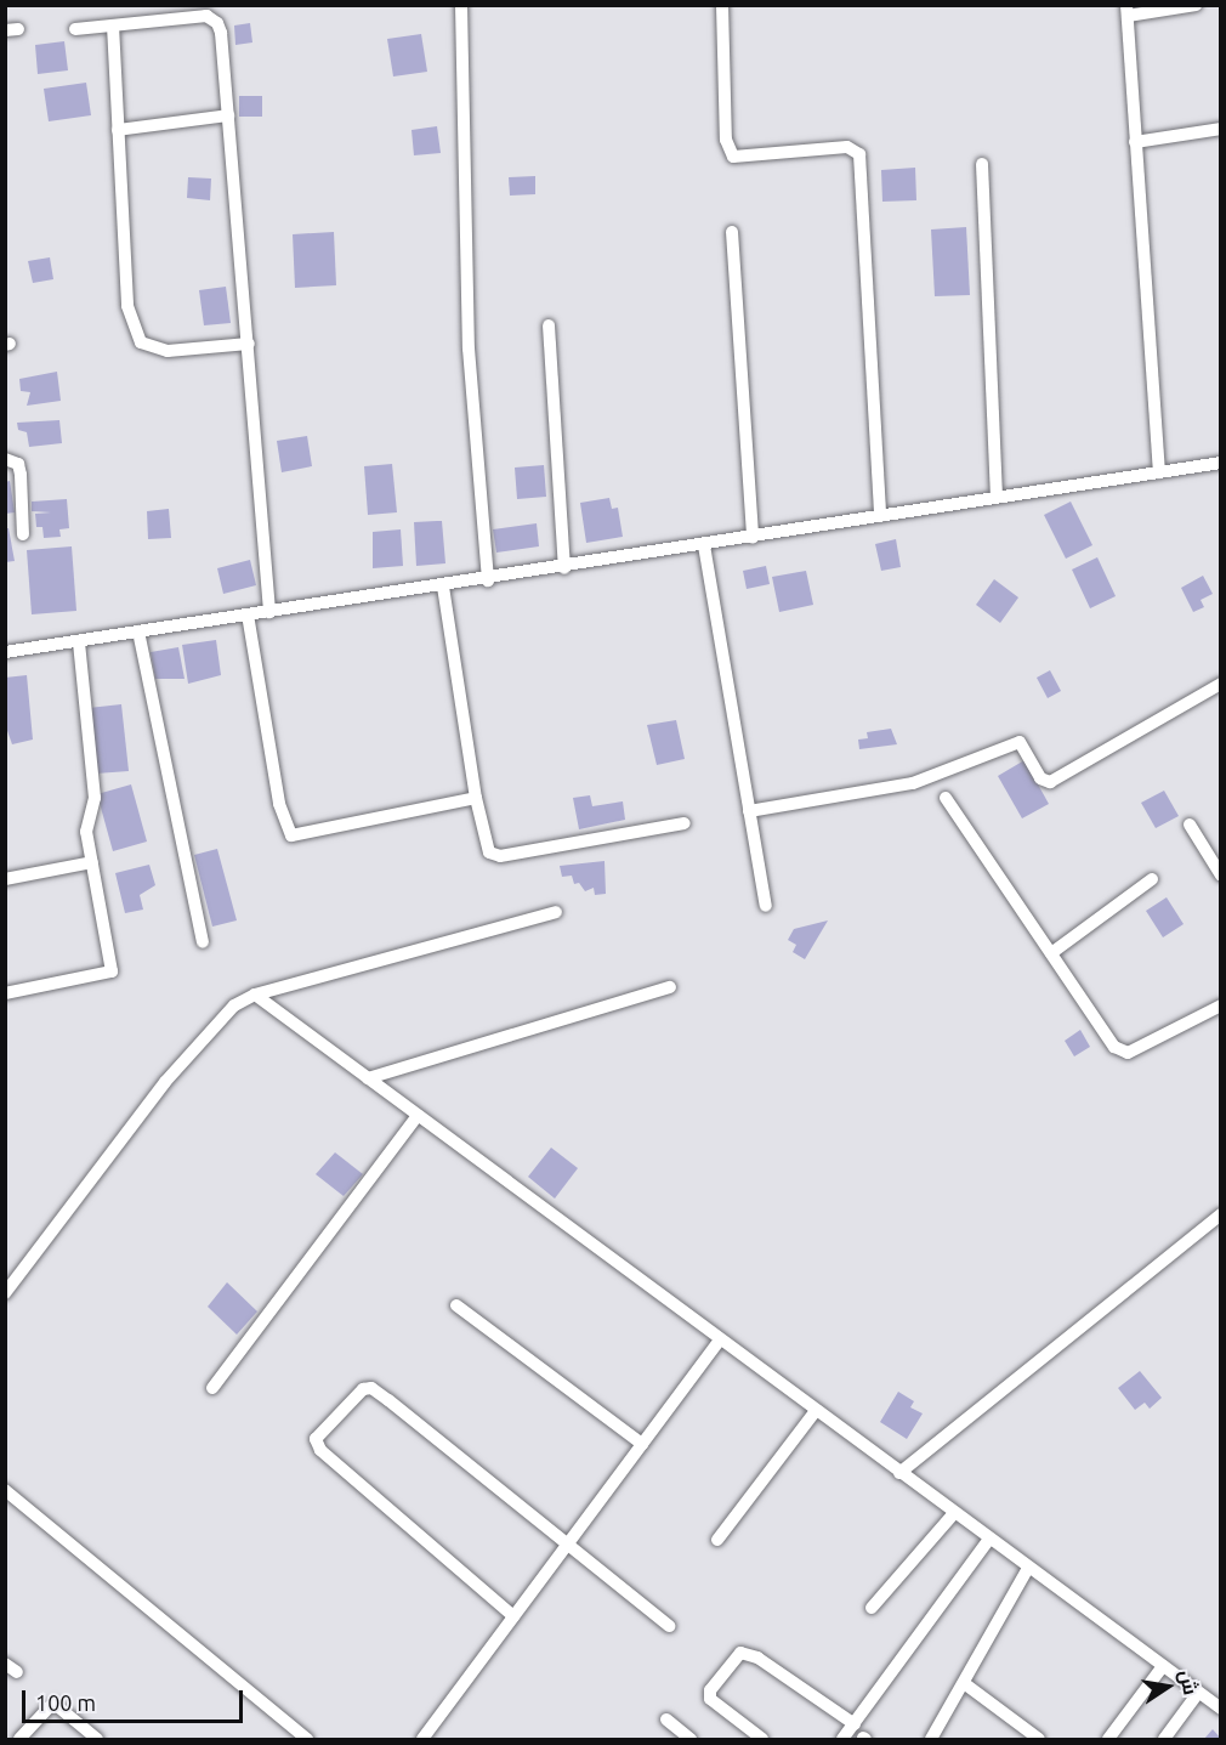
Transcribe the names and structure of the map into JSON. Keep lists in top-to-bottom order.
{
  "scale_bar": "100 m",
  "north": "right"
}
